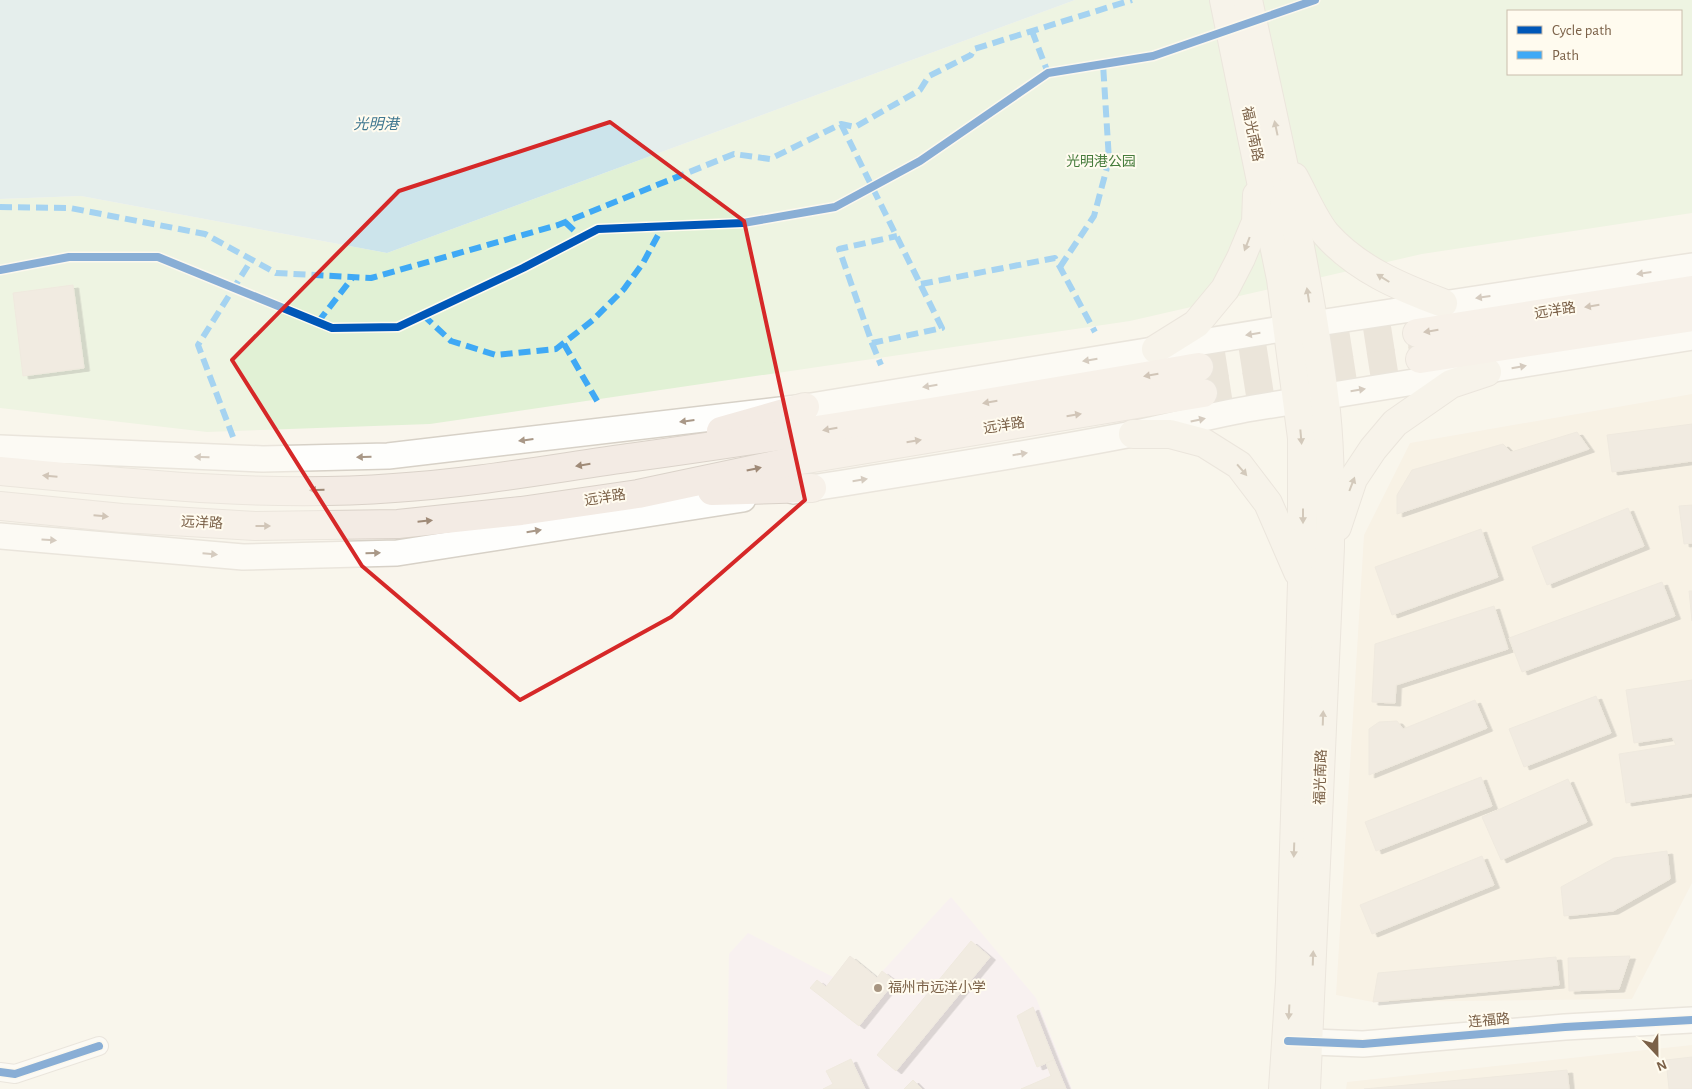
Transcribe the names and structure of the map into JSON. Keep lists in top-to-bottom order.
{
  "streets": {
    "highway": ["远洋路"],
    "main road": ["福光南路", "连福路"]
  },
  "crossings": [
    ["福光南路", "连福路"]
  ],
  "water": ["光明港"],
  "parks": ["光明港公园"],
  "places": ["福州市远洋小学"],
  "legend": ["Cycle path", "Path"],
  "north": "bottom"
}
